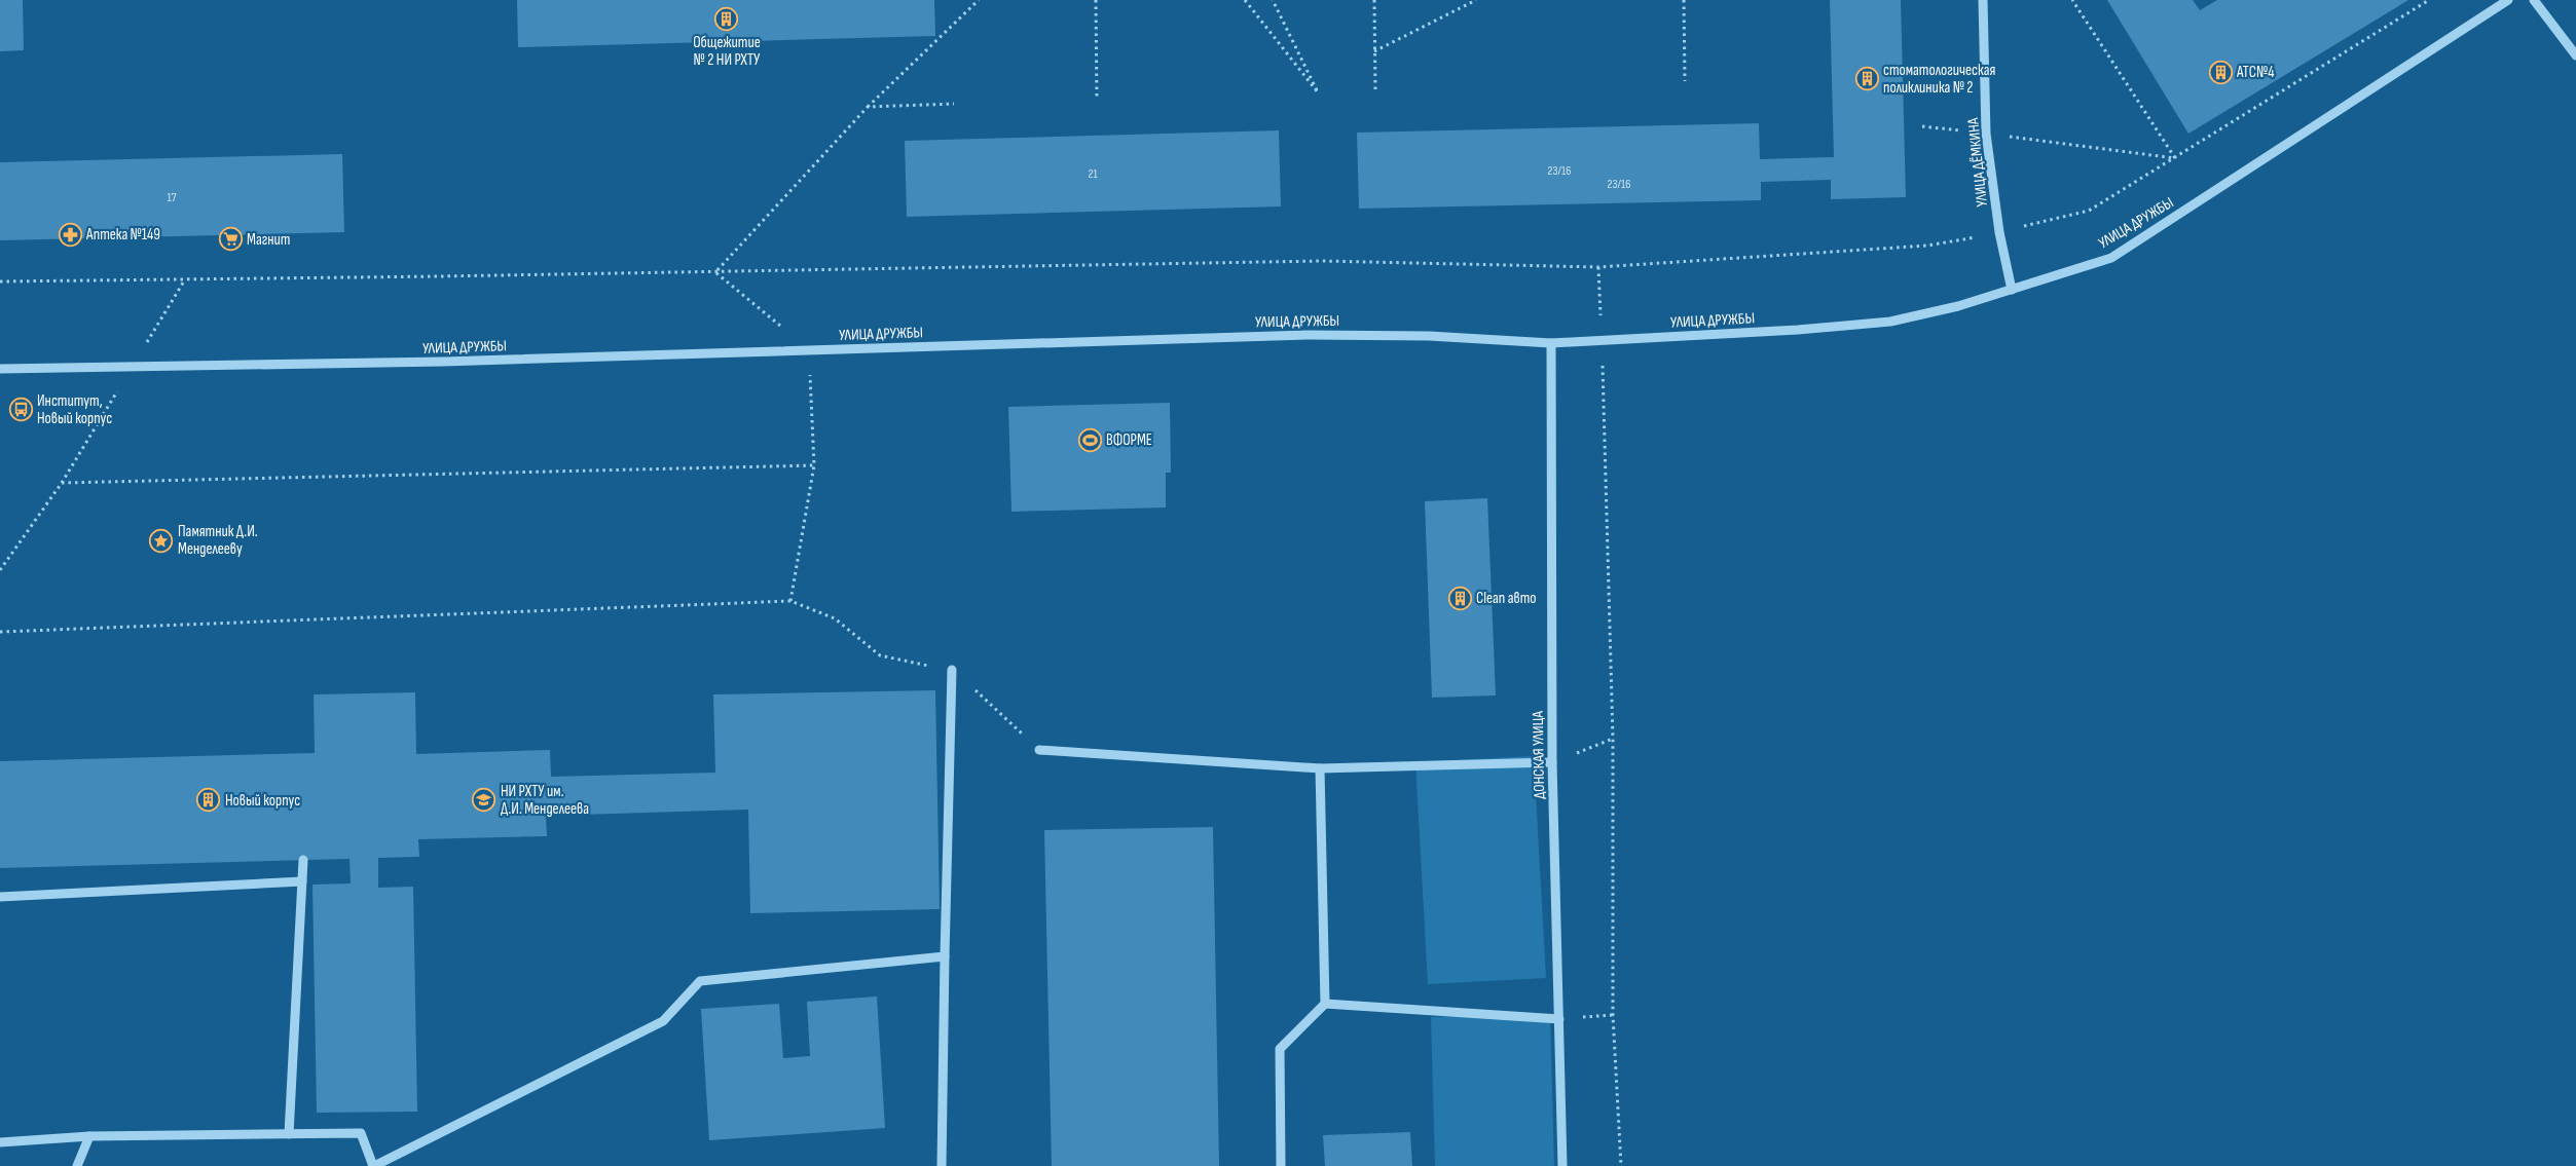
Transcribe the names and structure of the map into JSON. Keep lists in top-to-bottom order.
{
  "streets": {
    "street": ["УЛИЦА ДЁМКИНА", "УЛИЦА ДРУЖБЫ", "ДОНСКАЯ УЛИЦА"]
  },
  "crossings": [
    ["УЛИЦА ДЁМКИНА", "УЛИЦА ДРУЖБЫ"],
    ["УЛИЦА ДРУЖБЫ", "ДОНСКАЯ УЛИЦА"]
  ],
  "places": {
    "building": [
      "Общежитие № 2 НИ РХТУ",
      "АТС№4",
      "стоматологическая поликлиника № 2",
      "Сlean авто",
      "Новый корпус"
    ],
    "pharmacy": ["Аптека №149"],
    "supermarket": ["Магнит"],
    "bus stop": ["Институт, Новый корпус"],
    "sports": ["ВФОРМЕ"],
    "place": ["Памятник Д.И. Менделееву"],
    "school or university": ["НИ РХТУ им. Д.И. Менделеева"]
  },
  "house_numbers": [
    "23/16",
    "21",
    "23/16",
    "17"
  ]
}
